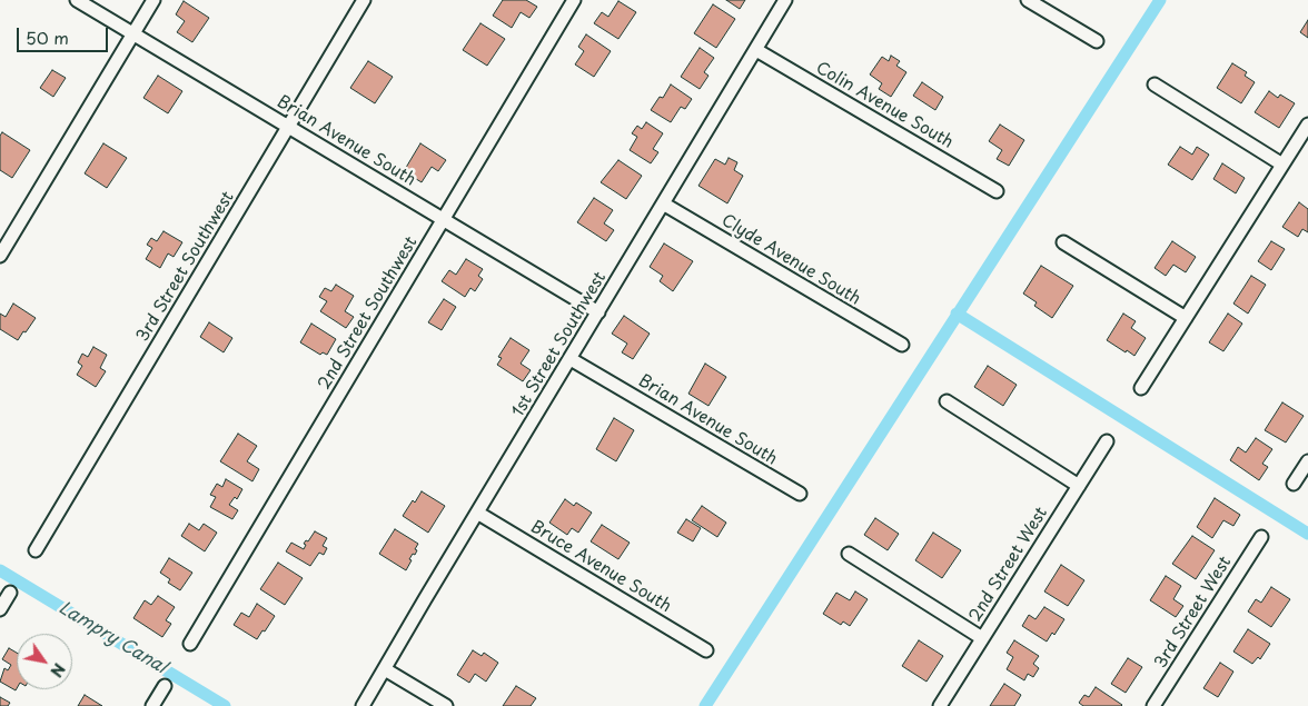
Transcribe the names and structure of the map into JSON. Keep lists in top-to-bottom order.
{
  "streets": {
    "street": [
      "Colin Avenue South",
      "Brian Avenue South",
      "Clyde Avenue South",
      "3rd Street Southwest",
      "2nd Street Southwest",
      "1st Street Southwest",
      "2nd Street West",
      "Bruce Avenue South",
      "3rd Street West"
    ]
  },
  "crossings": [
    ["Colin Avenue South", "1st Street Southwest"],
    ["Brian Avenue South", "3rd Street Southwest"],
    ["Brian Avenue South", "2nd Street Southwest"],
    ["Brian Avenue South", "1st Street Southwest"],
    ["Clyde Avenue South", "1st Street Southwest"],
    ["1st Street Southwest", "Bruce Avenue South"]
  ],
  "water": ["Lampry Canal"],
  "scale_bar": "50 m",
  "north": "bottom right"
}
